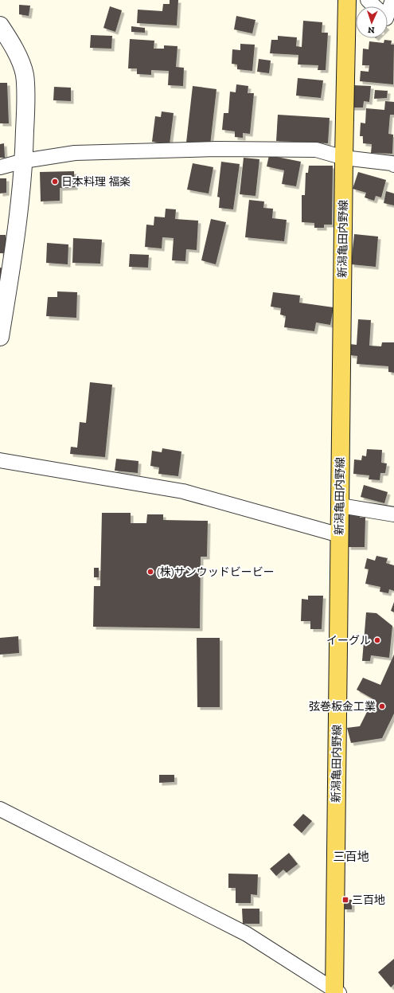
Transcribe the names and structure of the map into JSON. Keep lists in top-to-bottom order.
{
  "streets": {
    "main road": ["新潟亀田内野線"]
  },
  "districts": ["三百地"],
  "places": {
    "other": [
      "日本料理 福楽",
      "(株)サンウッドビービー",
      "イーグル",
      "弦巻板金工業"
    ],
    "transit": ["三百地"]
  },
  "north": "bottom"
}
